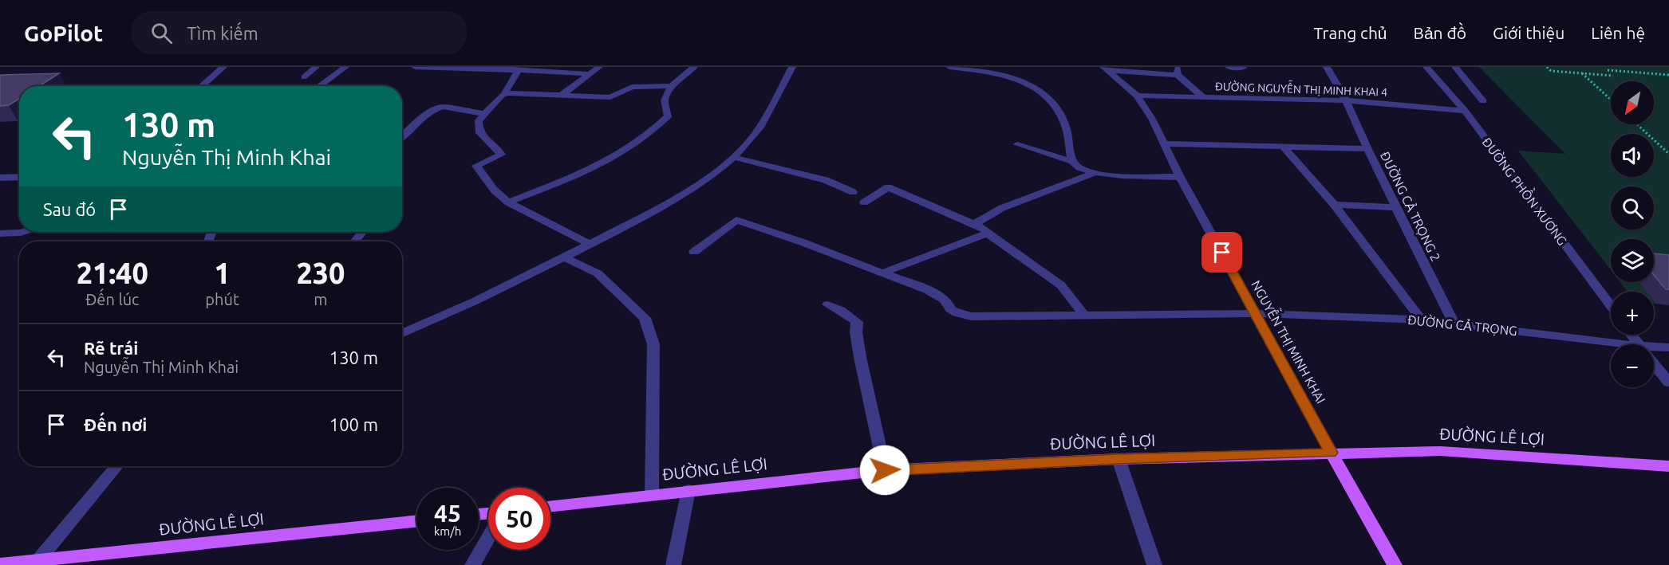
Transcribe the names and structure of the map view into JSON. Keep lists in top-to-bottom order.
{
  "streets": {
    "main road": ["NGUYỄN THỊ MINH KHAI", "ĐƯỜNG LÊ LỢI"],
    "street": [
      "ĐƯỜNG NGUYỄN THỊ MINH KHAI 4",
      "ĐƯỜNG PHỒN XƯƠNG",
      "ĐƯỜNG CẢ TRỌNG 2",
      "ĐƯỜNG CẢ TRỌNG"
    ]
  },
  "crossings": [
    ["ĐƯỜNG NGUYỄN THỊ MINH KHAI 4", "ĐƯỜNG PHỒN XƯƠNG"],
    ["ĐƯỜNG NGUYỄN THỊ MINH KHAI 4", "ĐƯỜNG CẢ TRỌNG 2"],
    ["ĐƯỜNG NGUYỄN THỊ MINH KHAI 4", "NGUYỄN THỊ MINH KHAI"],
    ["ĐƯỜNG CẢ TRỌNG 2", "ĐƯỜNG CẢ TRỌNG"],
    ["ĐƯỜNG CẢ TRỌNG", "NGUYỄN THỊ MINH KHAI"],
    ["NGUYỄN THỊ MINH KHAI", "ĐƯỜNG LÊ LỢI"]
  ],
  "north": "bottom left",
  "page": {
    "header": "GoPilot",
    "search": "Tìm kiếm",
    "nav": [
      "Trang chủ",
      "Bản đồ",
      "Giới thiệu",
      "Liên hệ"
    ],
    "map_buttons": ["+", "−"],
    "turn": ["130 m", "Nguyễn Thị Minh Khai"],
    "then": "Sau đó",
    "eta": [
      "21:40",
      "Đến lúc",
      "1",
      "phút",
      "230",
      "m"
    ],
    "list": [
      {
        "name": "Rẽ trái",
        "note": "Nguyễn Thị Minh Khai",
        "value": "130 m"
      },
      {
        "name": "Đến nơi",
        "value": "100 m"
      }
    ],
    "speed": "45 km/h",
    "limit": "50"
  }
}
